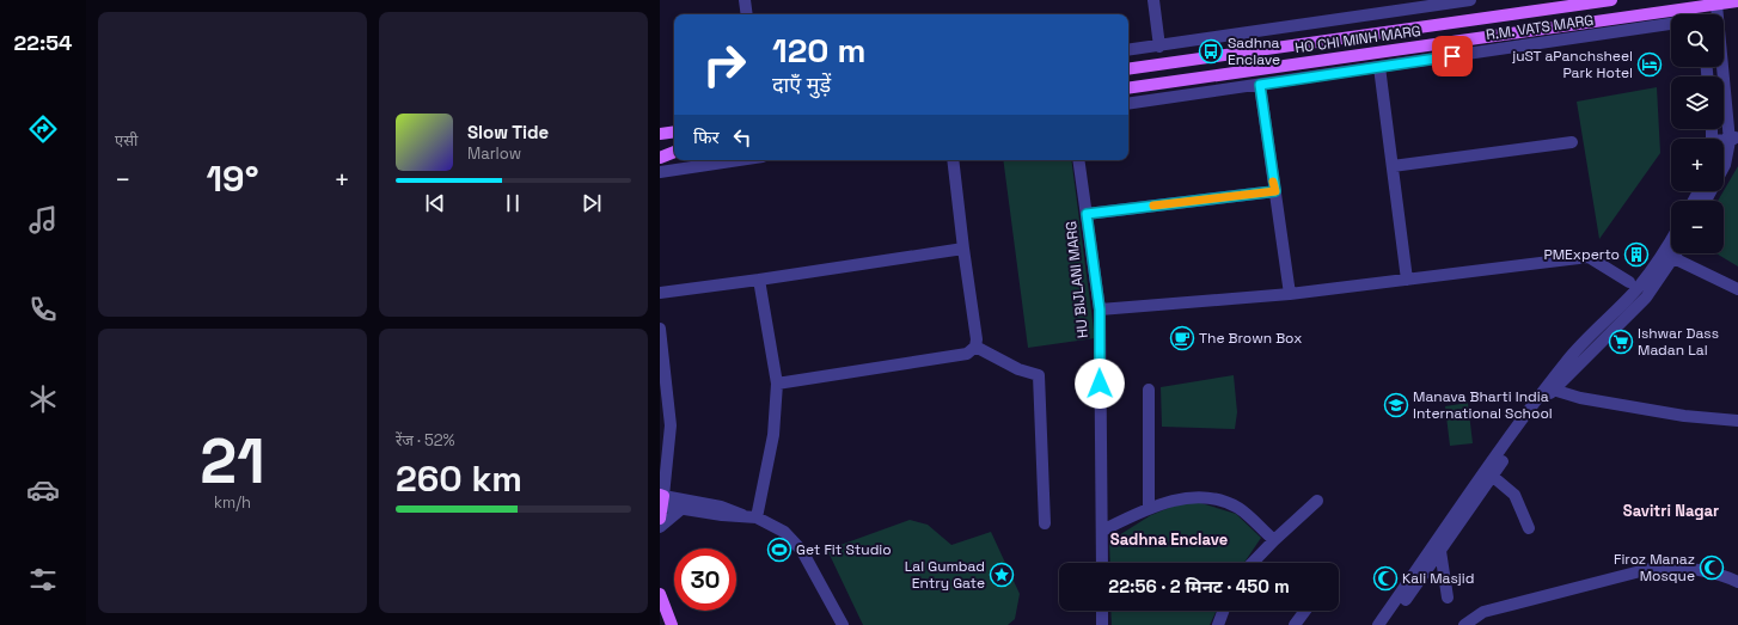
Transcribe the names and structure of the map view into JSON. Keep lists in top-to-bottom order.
{
  "streets": {
    "main road": ["HO CHI MINH MARG"],
    "street": ["R.M. VATS MARG", "HU BIJLANI MARG"]
  },
  "districts": ["Savitri Nagar", "Sadhna Enclave"],
  "places": {
    "bus stop": ["Sadhna Enclave"],
    "hotel": ["juST aPanchsheel Park Hotel"],
    "building": ["PMExperto"],
    "cafe": ["The Brown Box"],
    "supermarket": ["Ishwar Dass Madan Lal"],
    "school or university": ["Manava Bharti India International School"],
    "sports": ["Get Fit Studio"],
    "mosque": ["Firoz Manaz Mosque", "Kali Masjid"],
    "place": ["Lal Gumbad Entry Gate"]
  },
  "page": {
    "tabs": "22:54",
    "tile": [
      "एसी",
      ["21", "km/h"],
      ["रेंज · 52%", "260 km"]
    ],
    "map_buttons": ["+", "−"],
    "turn": ["120 m", "दाएँ मुड़ें"],
    "song": ["Slow Tide", "Marlow"],
    "then": "फिर",
    "heat": ["−", "19°", "+"],
    "limit": "30",
    "trip": "22:56 · 2 मिनट · 450 m"
  }
}
